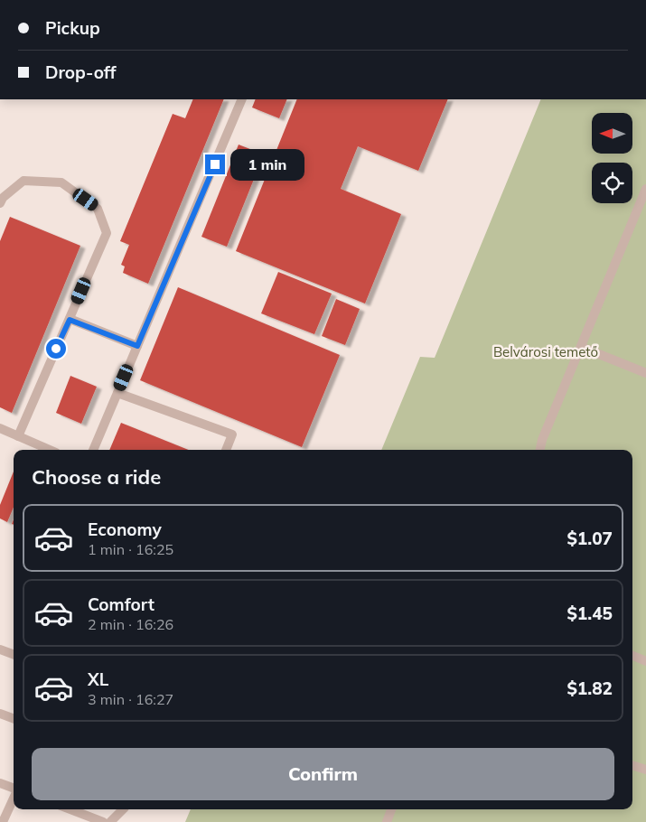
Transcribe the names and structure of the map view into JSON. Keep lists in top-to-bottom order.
{
  "parks": ["Belvárosi temető"],
  "north": "left",
  "page": {
    "banner": ["Pickup", "Drop-off"],
    "bubble": "1 min",
    "heading": "Choose a ride",
    "list": [
      {
        "name": "Economy",
        "note": "1 min · 16:25",
        "value": "$1.07"
      },
      {
        "name": "Comfort",
        "note": "2 min · 16:26",
        "value": "$1.45"
      },
      {
        "name": "XL",
        "note": "3 min · 16:27",
        "value": "$1.82"
      }
    ],
    "buttons": "Confirm"
  }
}
